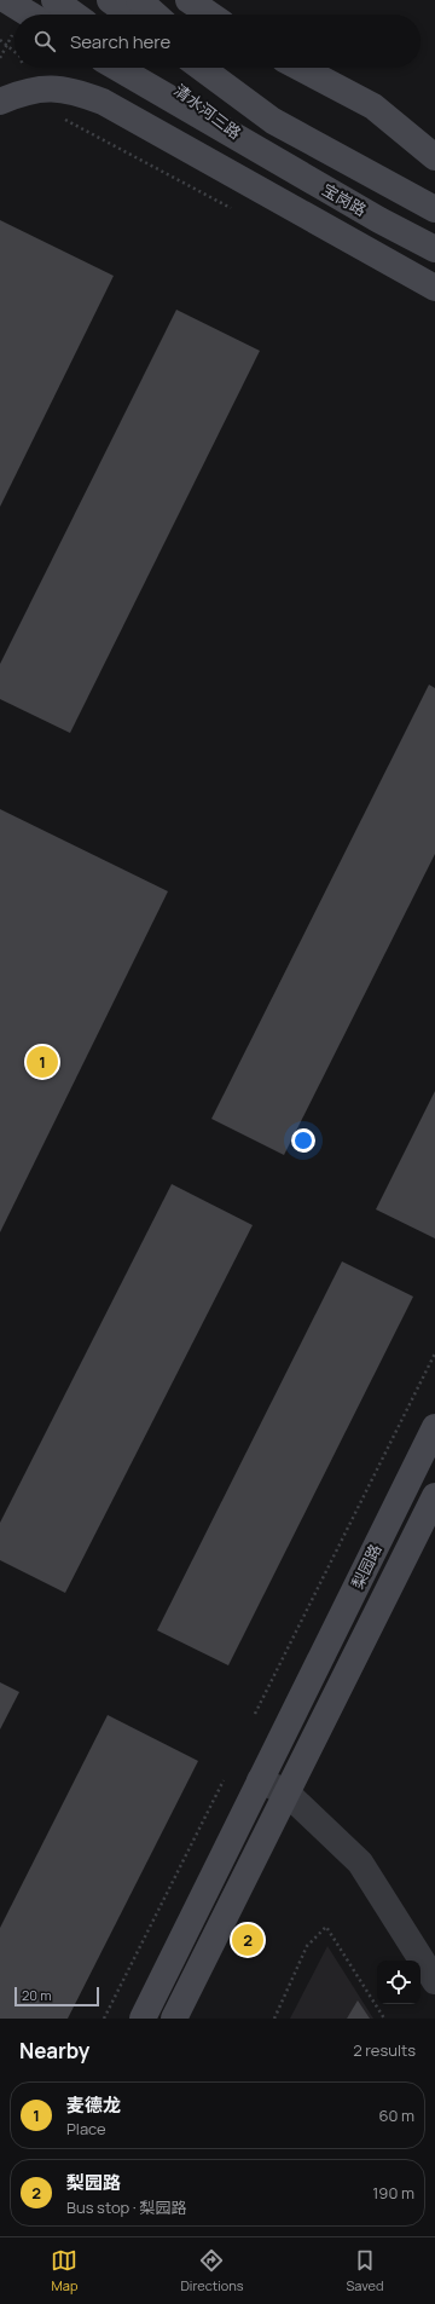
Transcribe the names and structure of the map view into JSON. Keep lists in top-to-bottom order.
{
  "streets": {
    "street": ["清水河三路", "宝岗路", "梨园路"]
  },
  "crossings": [
    ["清水河三路", "宝岗路"]
  ],
  "scale_bar": "20 m",
  "page": {
    "search": "Search here",
    "pins": ["1", "2"],
    "scale": "20 m",
    "heading": ["Nearby", "2 results"],
    "list": [
      {
        "mark": "1",
        "name": "麦德龙",
        "note": "Place",
        "value": "60 m"
      },
      {
        "mark": "2",
        "name": "梨园路",
        "note": "Bus stop · 梨园路",
        "value": "190 m"
      }
    ],
    "nav": ["Map", "Directions", "Saved"]
  }
}
